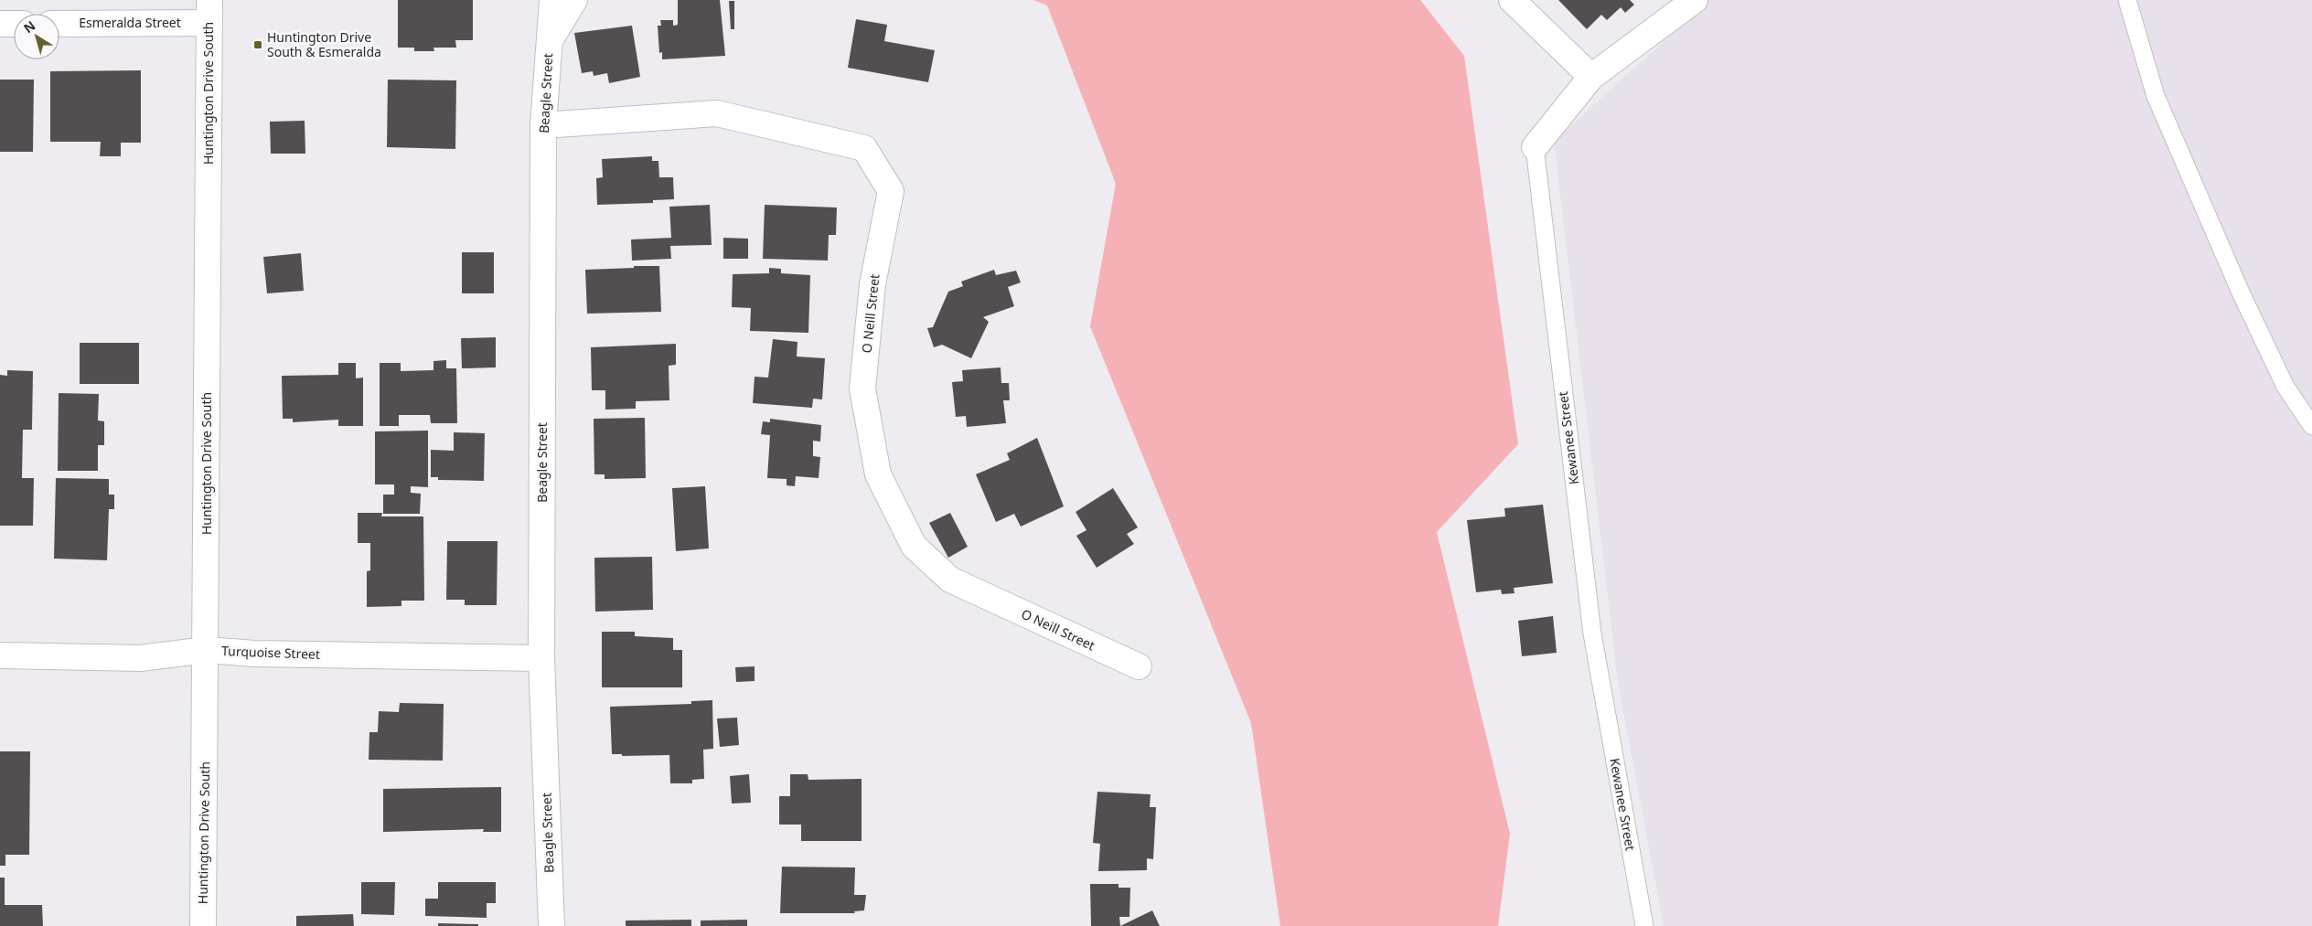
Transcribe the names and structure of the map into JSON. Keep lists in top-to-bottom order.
{
  "streets": {
    "street": [
      "Esmeralda Street",
      "Huntington Drive South",
      "Beagle Street",
      "O Neill Street",
      "Kewanee Street",
      "Turquoise Street"
    ]
  },
  "crossings": [
    ["Esmeralda Street", "Huntington Drive South"],
    ["Huntington Drive South", "Turquoise Street"],
    ["Beagle Street", "O Neill Street"],
    ["Beagle Street", "Turquoise Street"]
  ],
  "places": {
    "transit": ["Huntington Drive South & Esmeralda"]
  },
  "north": "top left"
}
